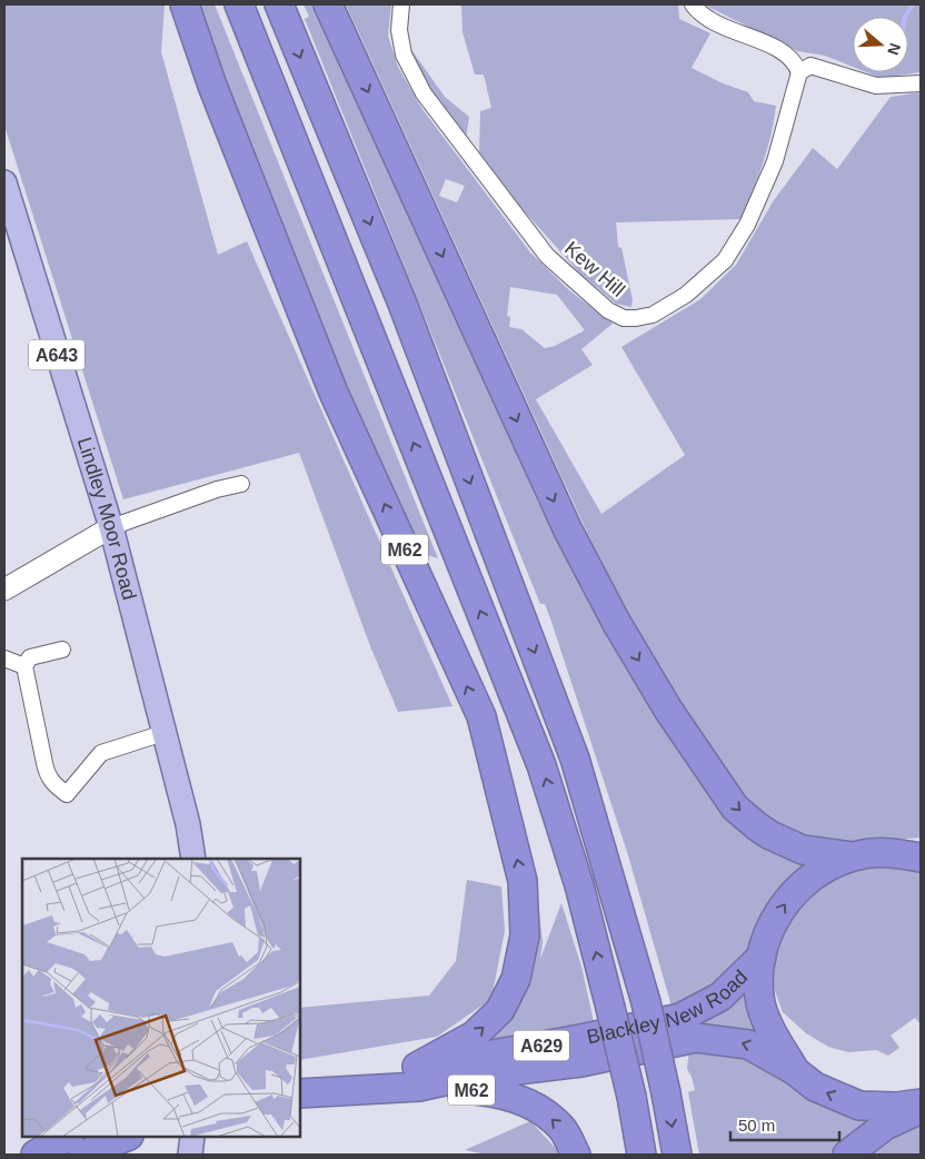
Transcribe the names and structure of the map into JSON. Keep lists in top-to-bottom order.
{
  "streets": {
    "highway": ["M62", "Blackley New Road", "A629"],
    "main road": ["A643", "Lindley Moor Road"],
    "street": ["Kew Hill"]
  },
  "crossings": [
    ["M62", "Blackley New Road"]
  ],
  "scale_bar": "50 m",
  "north": "right"
}
